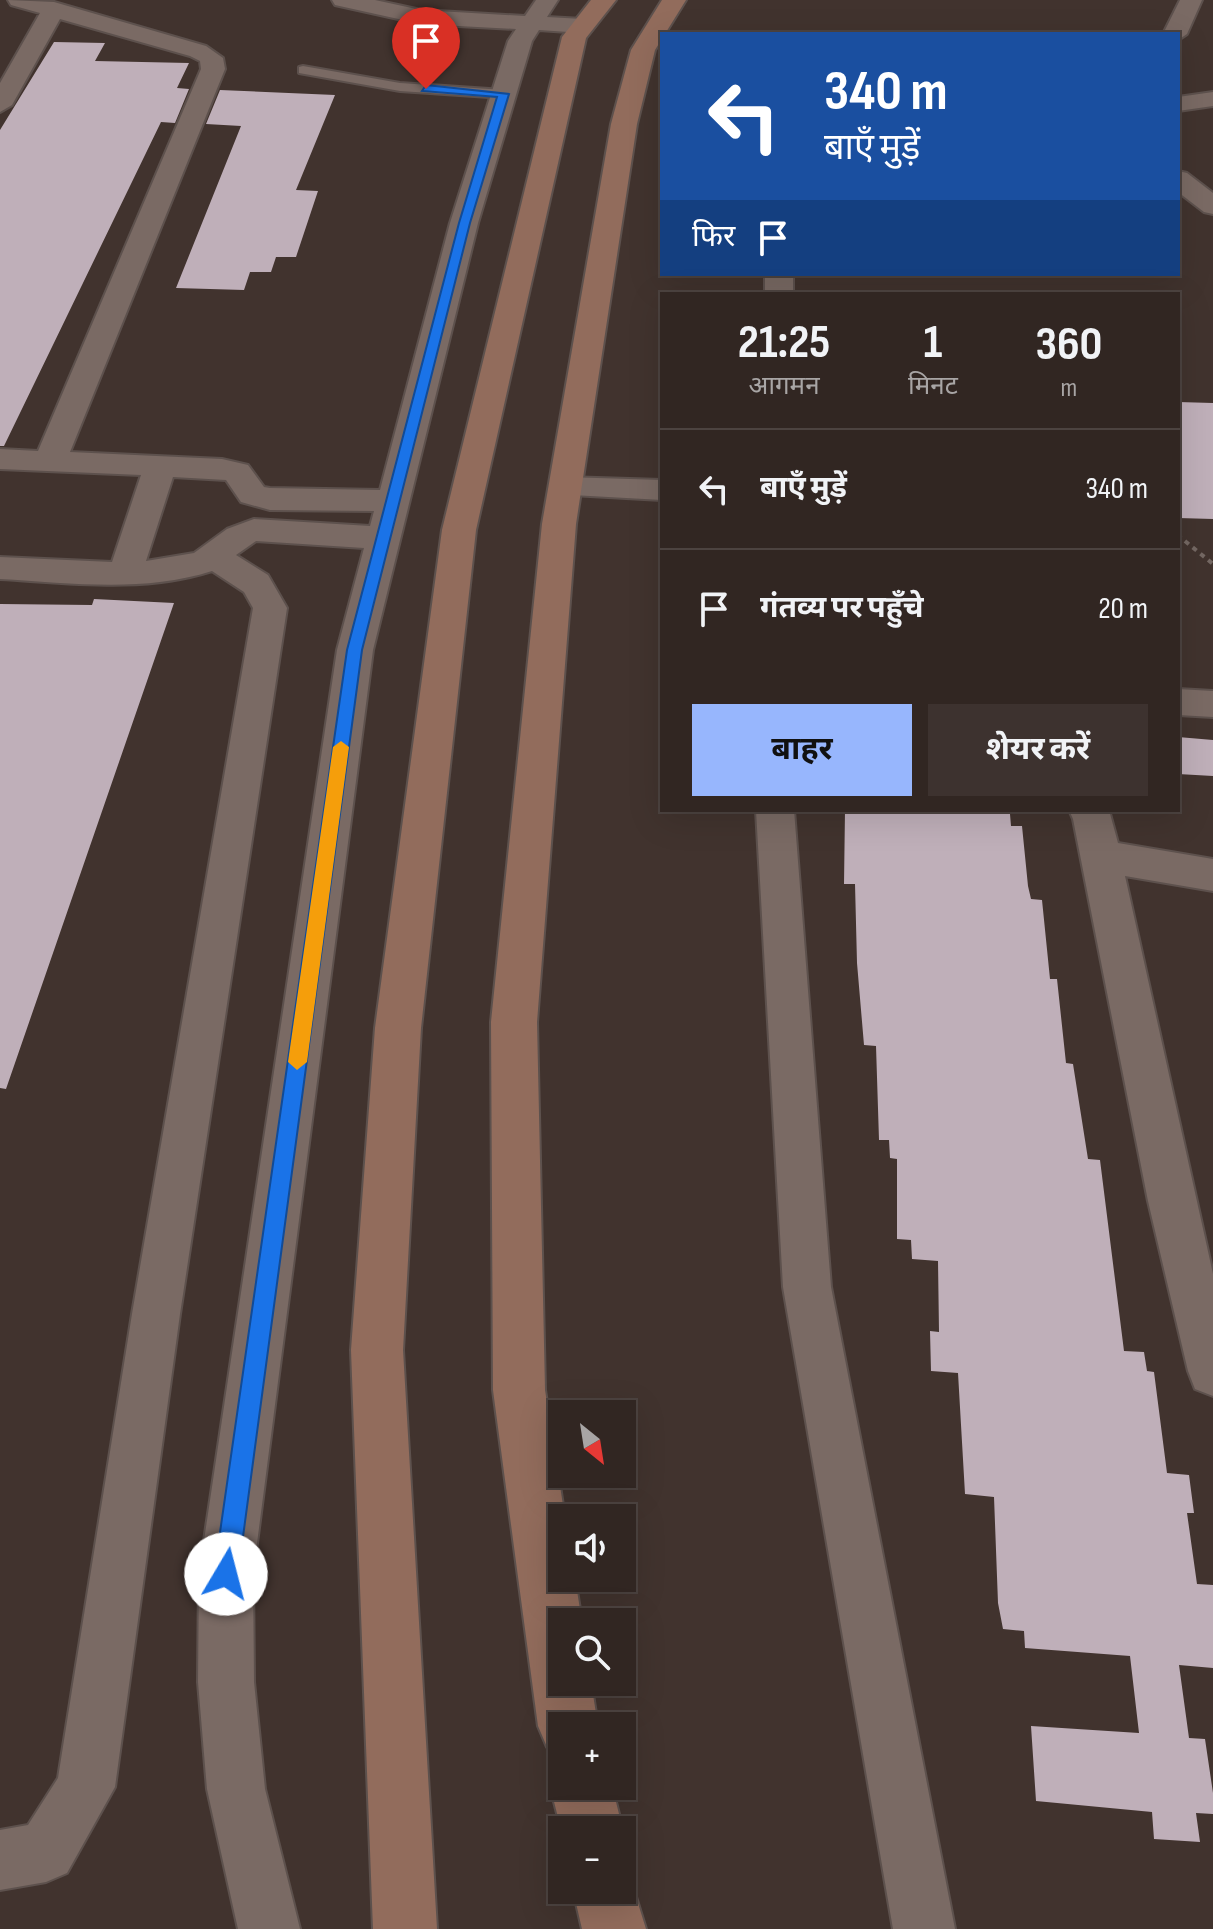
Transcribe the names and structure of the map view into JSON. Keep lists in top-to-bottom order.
{
  "north": "bottom right",
  "page": {
    "turn": ["340 m", "बाएँ मुड़ें"],
    "then": "फिर",
    "eta": [
      "21:25",
      "आगमन",
      "1",
      "मिनट",
      "360",
      "m"
    ],
    "list": [
      {
        "name": "बाएँ मुड़ें",
        "value": "340 m"
      },
      {
        "name": "गंतव्य पर पहुँचे",
        "value": "20 m"
      }
    ],
    "buttons": ["बाहर", "शेयर करें"],
    "map_buttons": ["+", "−"]
  }
}
